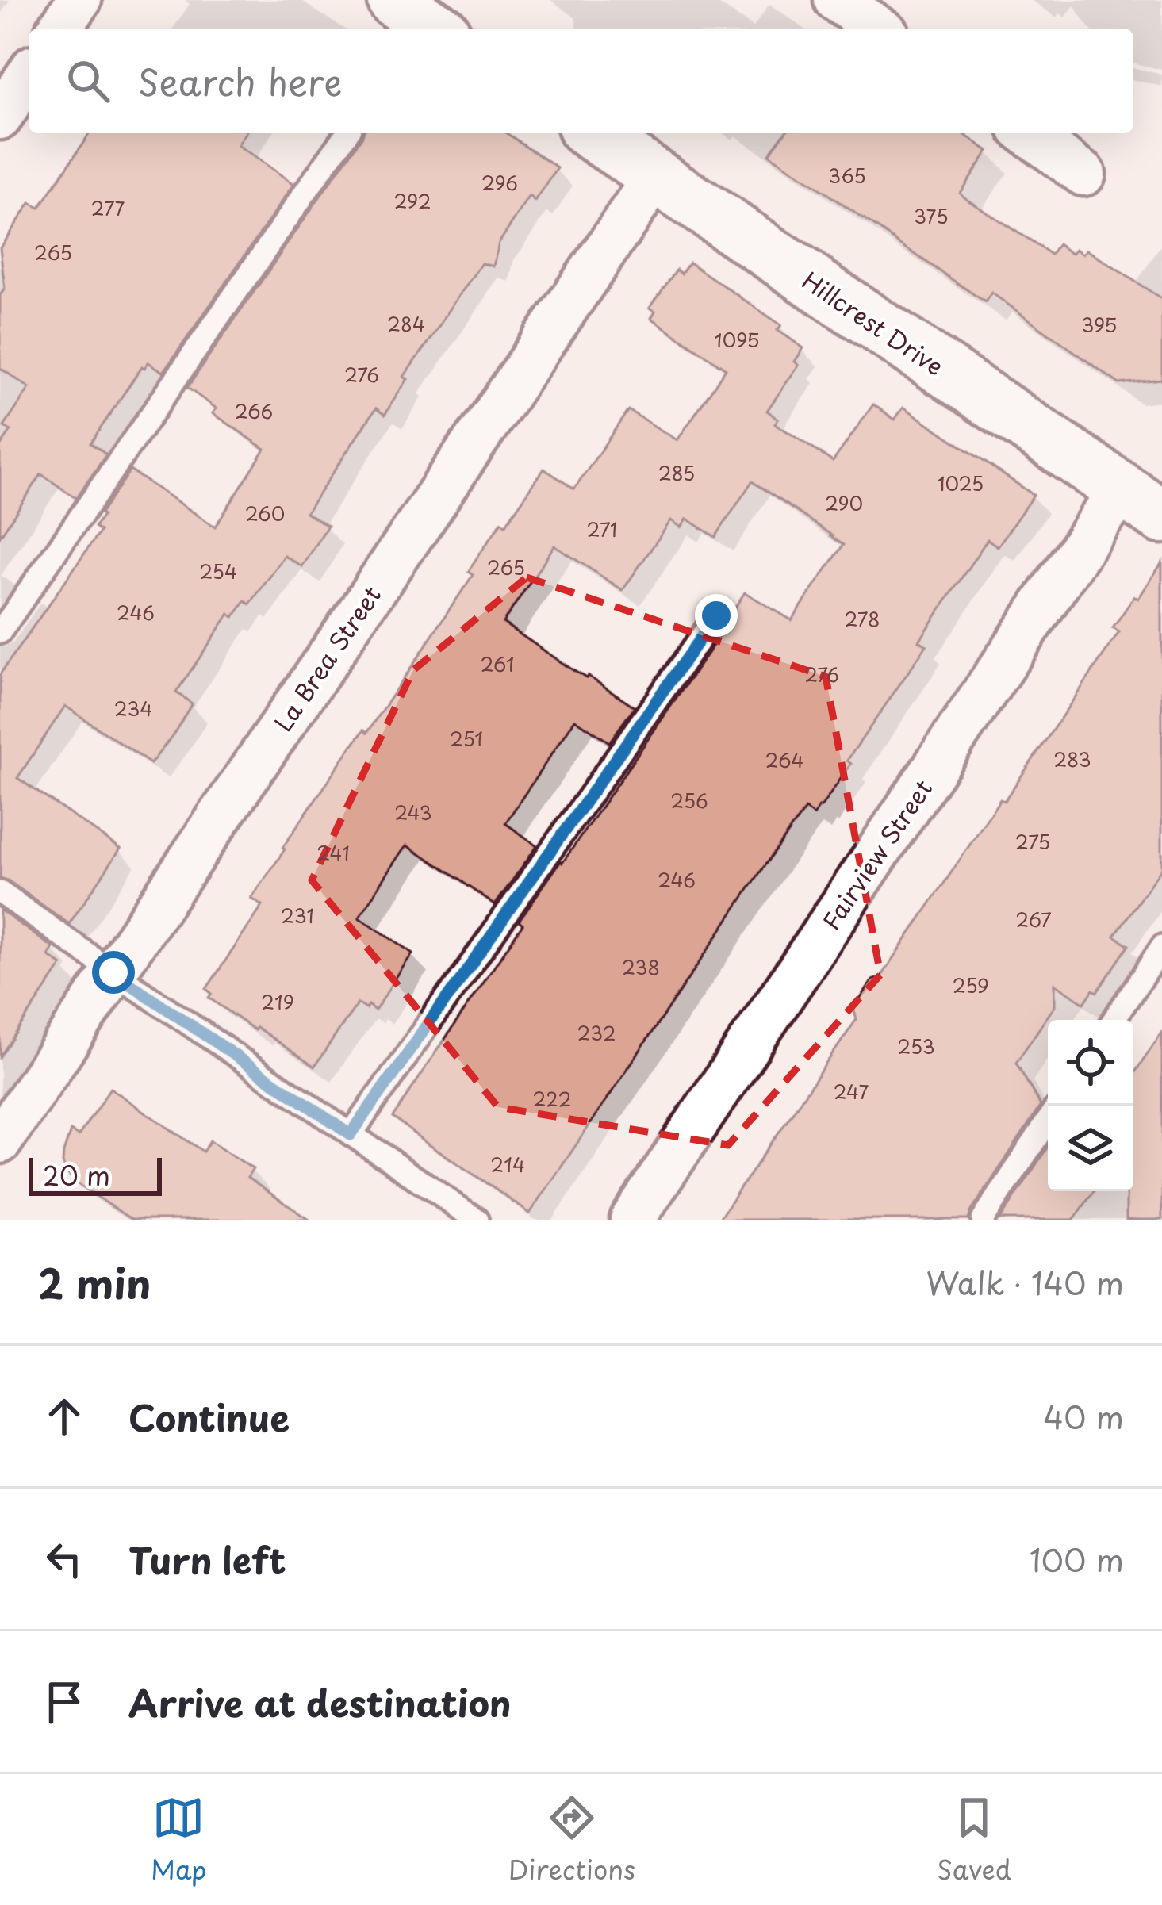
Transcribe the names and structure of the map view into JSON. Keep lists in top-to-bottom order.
{
  "streets": {
    "street": ["Hillcrest Drive", "La Brea Street", "Fairview Street"]
  },
  "crossings": [
    ["Hillcrest Drive", "La Brea Street"],
    ["Hillcrest Drive", "Fairview Street"]
  ],
  "house_numbers": [
    "365",
    "296",
    "292",
    "277",
    "375",
    "265",
    "284",
    "395",
    "1095",
    "276",
    "266",
    "285",
    "1025",
    "290",
    "260",
    "271",
    "265",
    "254",
    "246",
    "278",
    "261",
    "276",
    "234",
    "251",
    "283",
    "264",
    "256",
    "243",
    "275",
    "241",
    "246",
    "231",
    "267",
    "238",
    "259",
    "219",
    "232",
    "253",
    "247",
    "222",
    "214"
  ],
  "scale_bar": "20 m",
  "page": {
    "search": "Search here",
    "scale": "20 m",
    "heading": ["2 min", "Walk · 140 m"],
    "list": [
      ["Continue", "40 m"],
      ["Turn left", "100 m"],
      "Arrive at destination"
    ],
    "nav": ["Map", "Directions", "Saved"]
  }
}
